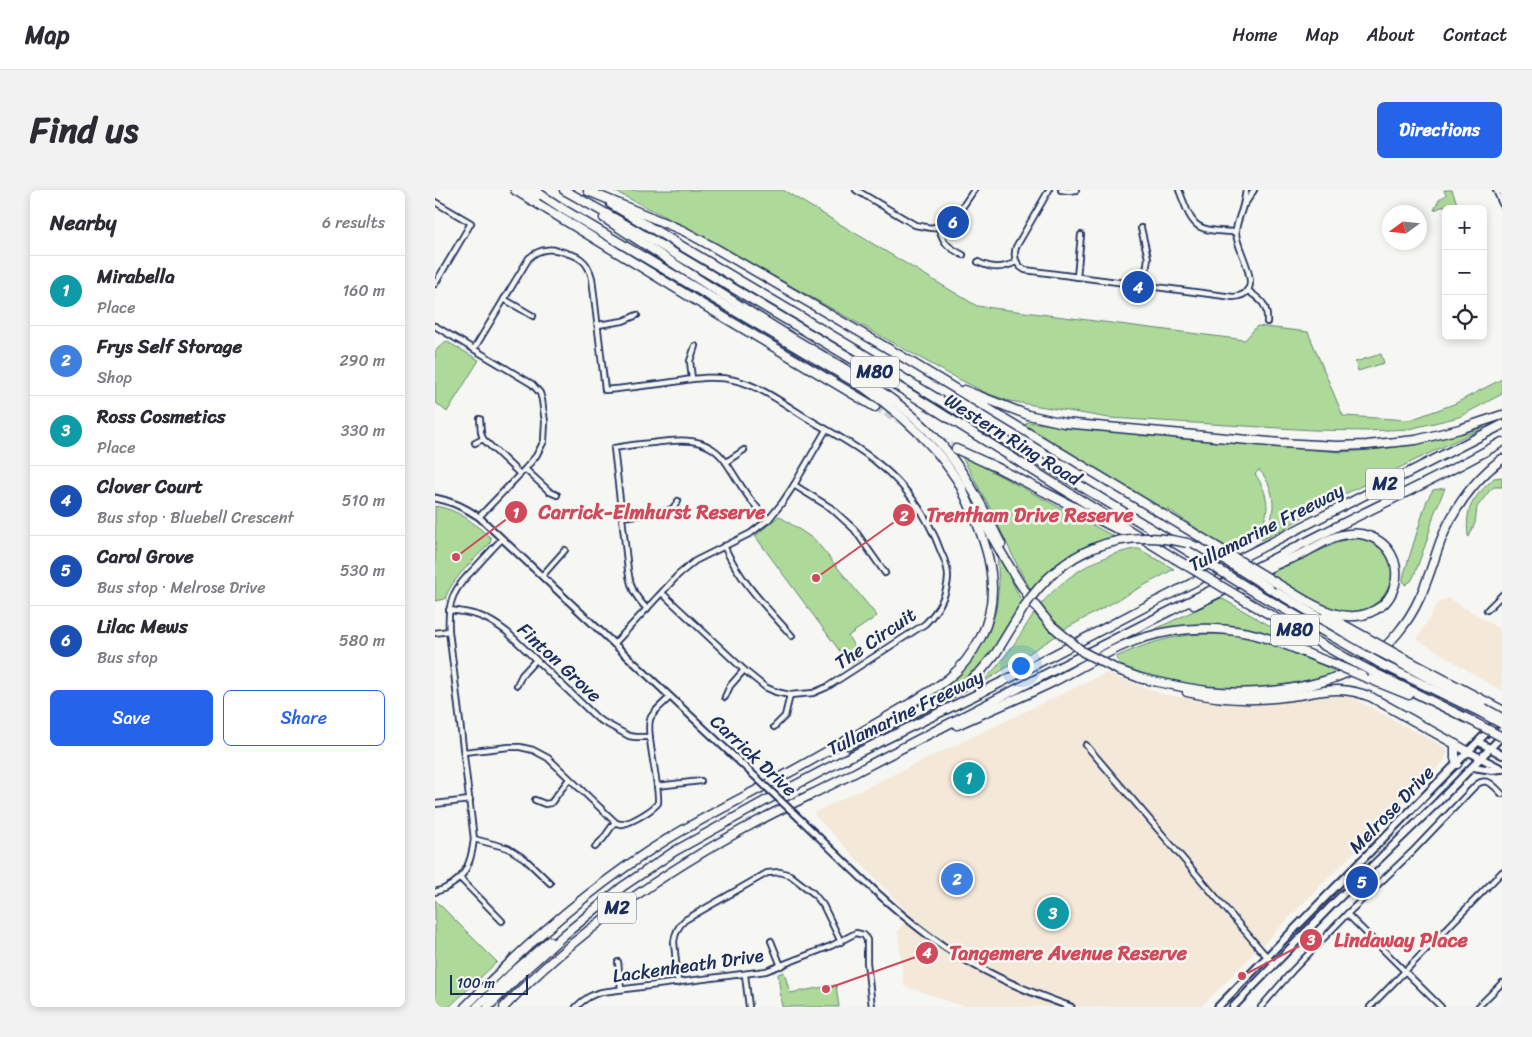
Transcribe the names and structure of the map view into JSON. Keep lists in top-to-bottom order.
{
  "streets": {
    "highway": [
      "M80",
      "Western Ring Road",
      "M2",
      "Tullamarine Freeway"
    ],
    "main road": ["Melrose Drive"],
    "street": [
      "The Circuit",
      "Finton Grove",
      "Carrick Drive",
      "Lackenheath Drive"
    ]
  },
  "crossings": [
    ["Western Ring Road", "Melrose Drive"]
  ],
  "places": [
    "Carrick-Elmhurst Reserve",
    "Trentham Drive Reserve",
    "Lindaway Place",
    "Tangemere Avenue Reserve"
  ],
  "scale_bar": "100 m",
  "north": "left",
  "page": {
    "header": "Map",
    "nav": [
      "Home",
      "Map",
      "About",
      "Contact"
    ],
    "title": "Find us",
    "buttons": [
      "Directions",
      ["Save", "Share"]
    ],
    "heading": ["Nearby", "6 results"],
    "pins": [
      "6",
      "4",
      "1",
      "2",
      "5",
      "3"
    ],
    "map_buttons": ["+", "−"],
    "list": [
      {
        "mark": "1",
        "name": "Mirabella",
        "note": "Place",
        "value": "160 m"
      },
      {
        "mark": "2",
        "name": "Frys Self Storage",
        "note": "Shop",
        "value": "290 m"
      },
      {
        "mark": "3",
        "name": "Ross Cosmetics",
        "note": "Place",
        "value": "330 m"
      },
      {
        "mark": "4",
        "name": "Clover Court",
        "note": "Bus stop · Bluebell Crescent",
        "value": "510 m"
      },
      {
        "mark": "5",
        "name": "Carol Grove",
        "note": "Bus stop · Melrose Drive",
        "value": "530 m"
      },
      {
        "mark": "6",
        "name": "Lilac Mews",
        "note": "Bus stop",
        "value": "580 m"
      }
    ],
    "scale": "100 m"
  }
}
